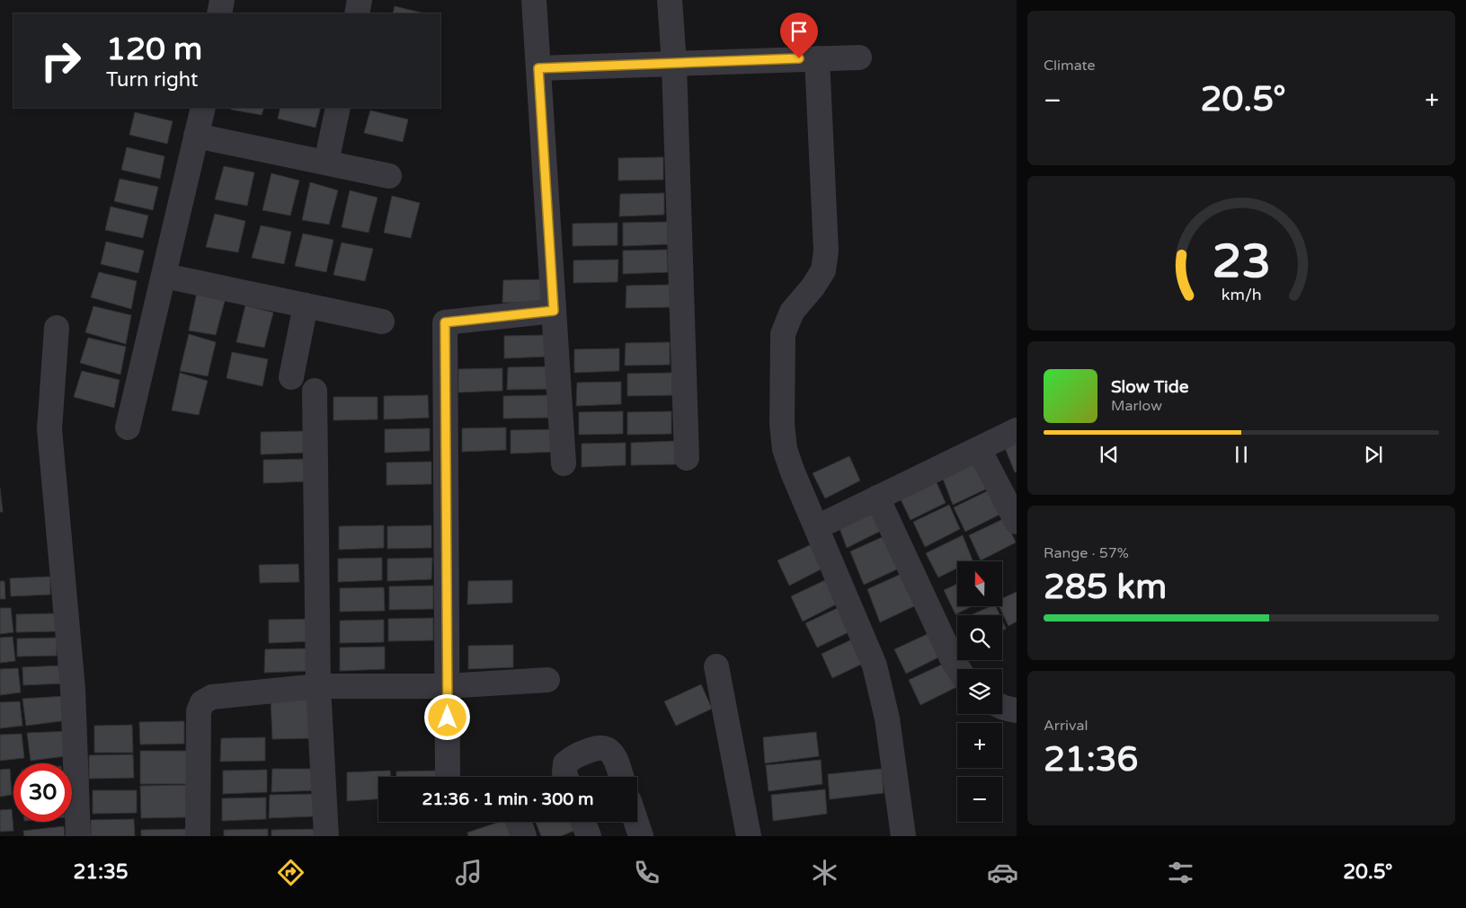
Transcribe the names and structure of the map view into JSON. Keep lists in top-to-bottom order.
{
  "north": "top",
  "page": {
    "tile": [
      "Climate",
      ["Range · 57%", "285 km"],
      ["Arrival", "21:36"]
    ],
    "turn": ["120 m", "Turn right"],
    "heat": ["−", "20.5°", "+"],
    "song": ["Slow Tide", "Marlow"],
    "map_buttons": ["+", "−"],
    "limit": "30",
    "trip": "21:36 · 1 min · 300 m",
    "tabs": ["21:35", "20.5°"],
    "gauge": ["23", "km/h"]
  }
}
